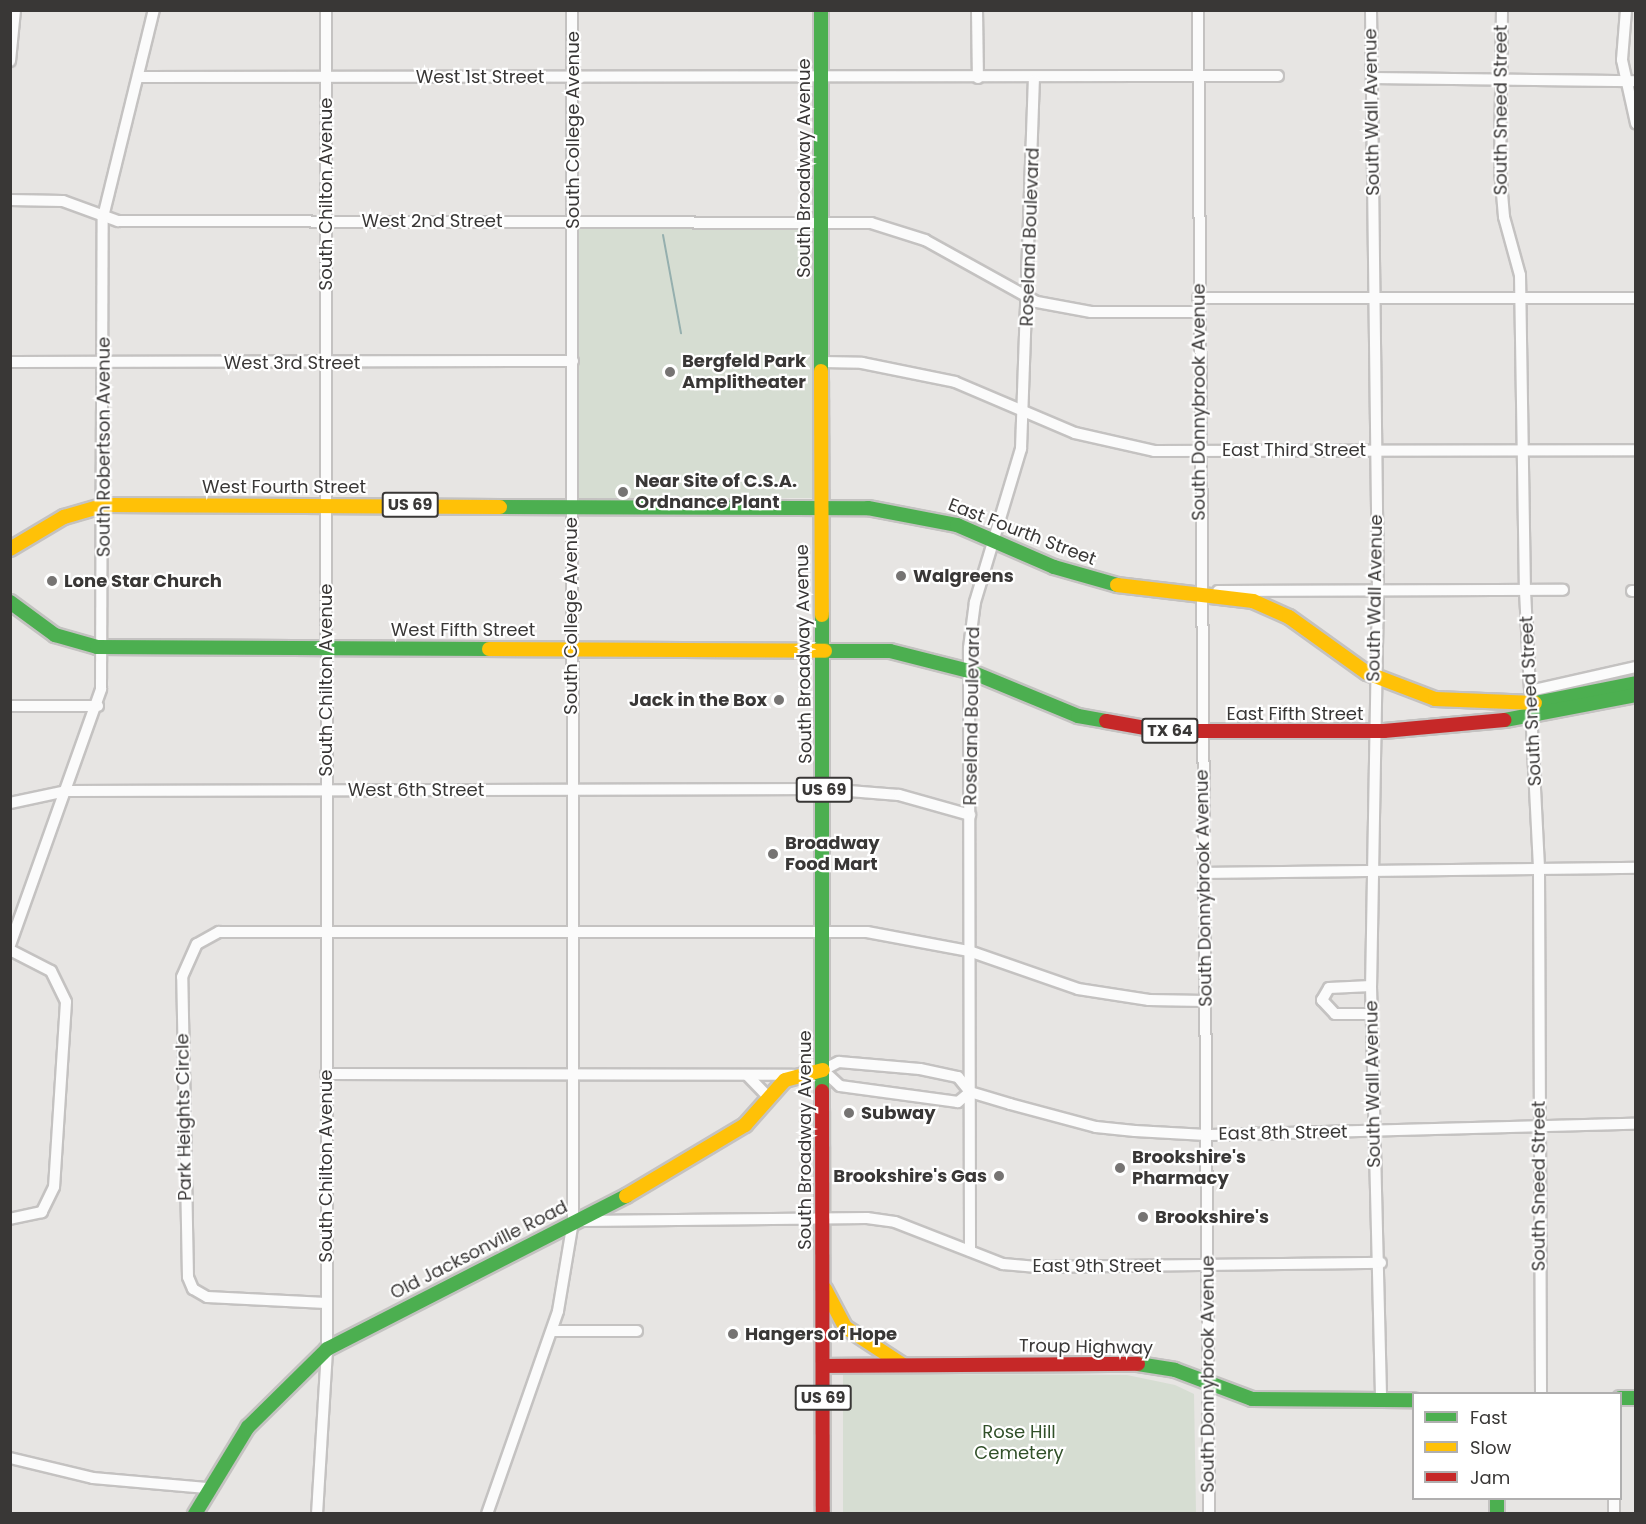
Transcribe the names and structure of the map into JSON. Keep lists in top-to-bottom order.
{
  "streets": {
    "main road": [
      "South Broadway Avenue",
      "West Fourth Street",
      "US 69",
      "East Fourth Street",
      "West Fifth Street",
      "East Fifth Street",
      "TX 64",
      "Old Jacksonville Road",
      "Troup Highway"
    ],
    "street": [
      "West 1st Street",
      "South Sneed Street",
      "South Wall Avenue",
      "South College Avenue",
      "South Chilton Avenue",
      "West 2nd Street",
      "Roseland Boulevard",
      "West 3rd Street",
      "South Donnybrook Avenue",
      "South Robertson Avenue",
      "East Third Street",
      "West 6th Street",
      "Park Heights Circle",
      "East 8th Street",
      "East 9th Street"
    ]
  },
  "crossings": [
    ["West 1st Street", "South College Avenue"],
    ["West 1st Street", "South Broadway Avenue"],
    ["West 1st Street", "South Chilton Avenue"],
    ["West 1st Street", "Roseland Boulevard"],
    ["West 1st Street", "South Donnybrook Avenue"],
    ["West 1st Street", "South Robertson Avenue"],
    ["South Sneed Street", "East Third Street"],
    ["South Sneed Street", "East Fourth Street"],
    ["South Sneed Street", "East Fifth Street"],
    ["South Sneed Street", "East 8th Street"],
    ["South Wall Avenue", "East Third Street"],
    ["South Wall Avenue", "East Fourth Street"],
    ["South Wall Avenue", "East Fifth Street"],
    ["South Wall Avenue", "East 8th Street"],
    ["South Wall Avenue", "East 9th Street"],
    ["South Wall Avenue", "Troup Highway"],
    ["South College Avenue", "West 2nd Street"],
    ["South College Avenue", "West 3rd Street"],
    ["South College Avenue", "West Fourth Street"],
    ["South College Avenue", "West Fifth Street"],
    ["South College Avenue", "West 6th Street"],
    ["South College Avenue", "Old Jacksonville Road"],
    ["South College Avenue", "East 9th Street"],
    ["South Broadway Avenue", "West 2nd Street"],
    ["South Broadway Avenue", "East Third Street"],
    ["South Broadway Avenue", "West Fourth Street"],
    ["South Broadway Avenue", "East Fourth Street"],
    ["South Broadway Avenue", "West Fifth Street"],
    ["South Broadway Avenue", "East Fifth Street"],
    ["South Broadway Avenue", "West 6th Street"],
    ["South Broadway Avenue", "East 8th Street"],
    ["South Broadway Avenue", "East 9th Street"],
    ["South Broadway Avenue", "Troup Highway"],
    ["South Chilton Avenue", "West 2nd Street"],
    ["South Chilton Avenue", "West 3rd Street"],
    ["South Chilton Avenue", "West Fourth Street"],
    ["South Chilton Avenue", "West Fifth Street"],
    ["South Chilton Avenue", "West 6th Street"],
    ["South Chilton Avenue", "Park Heights Circle"],
    ["South Chilton Avenue", "Old Jacksonville Road"],
    ["West 2nd Street", "Roseland Boulevard"],
    ["West 2nd Street", "South Donnybrook Avenue"],
    ["West 2nd Street", "South Robertson Avenue"],
    ["Roseland Boulevard", "East Third Street"],
    ["Roseland Boulevard", "East Fourth Street"],
    ["Roseland Boulevard", "East Fifth Street"],
    ["Roseland Boulevard", "West 6th Street"],
    ["Roseland Boulevard", "East 8th Street"],
    ["Roseland Boulevard", "East 9th Street"],
    ["West 3rd Street", "South Robertson Avenue"],
    ["South Donnybrook Avenue", "East Third Street"],
    ["South Donnybrook Avenue", "East Fourth Street"],
    ["South Donnybrook Avenue", "East Fifth Street"],
    ["South Donnybrook Avenue", "East 8th Street"],
    ["South Donnybrook Avenue", "East 9th Street"],
    ["South Donnybrook Avenue", "Troup Highway"],
    ["South Robertson Avenue", "West Fourth Street"],
    ["South Robertson Avenue", "West Fifth Street"],
    ["South Robertson Avenue", "West 6th Street"],
    ["West Fourth Street", "East Fourth Street"],
    ["East Fourth Street", "East Fifth Street"],
    ["West Fifth Street", "East Fifth Street"],
    ["Old Jacksonville Road", "East 9th Street"]
  ],
  "parks": ["Rose Hill Cemetery"],
  "places": [
    "Bergfeld Park Amplitheater",
    "Near Site of C.S.A. Ordnance Plant",
    "Walgreens",
    "Lone Star Church",
    "Jack in the Box",
    "Broadway Food Mart",
    "Subway",
    "Brookshire's Pharmacy",
    "Brookshire's Gas",
    "Brookshire's",
    "Hangers of Hope"
  ],
  "legend": ["Fast", "Slow", "Jam"]
}
